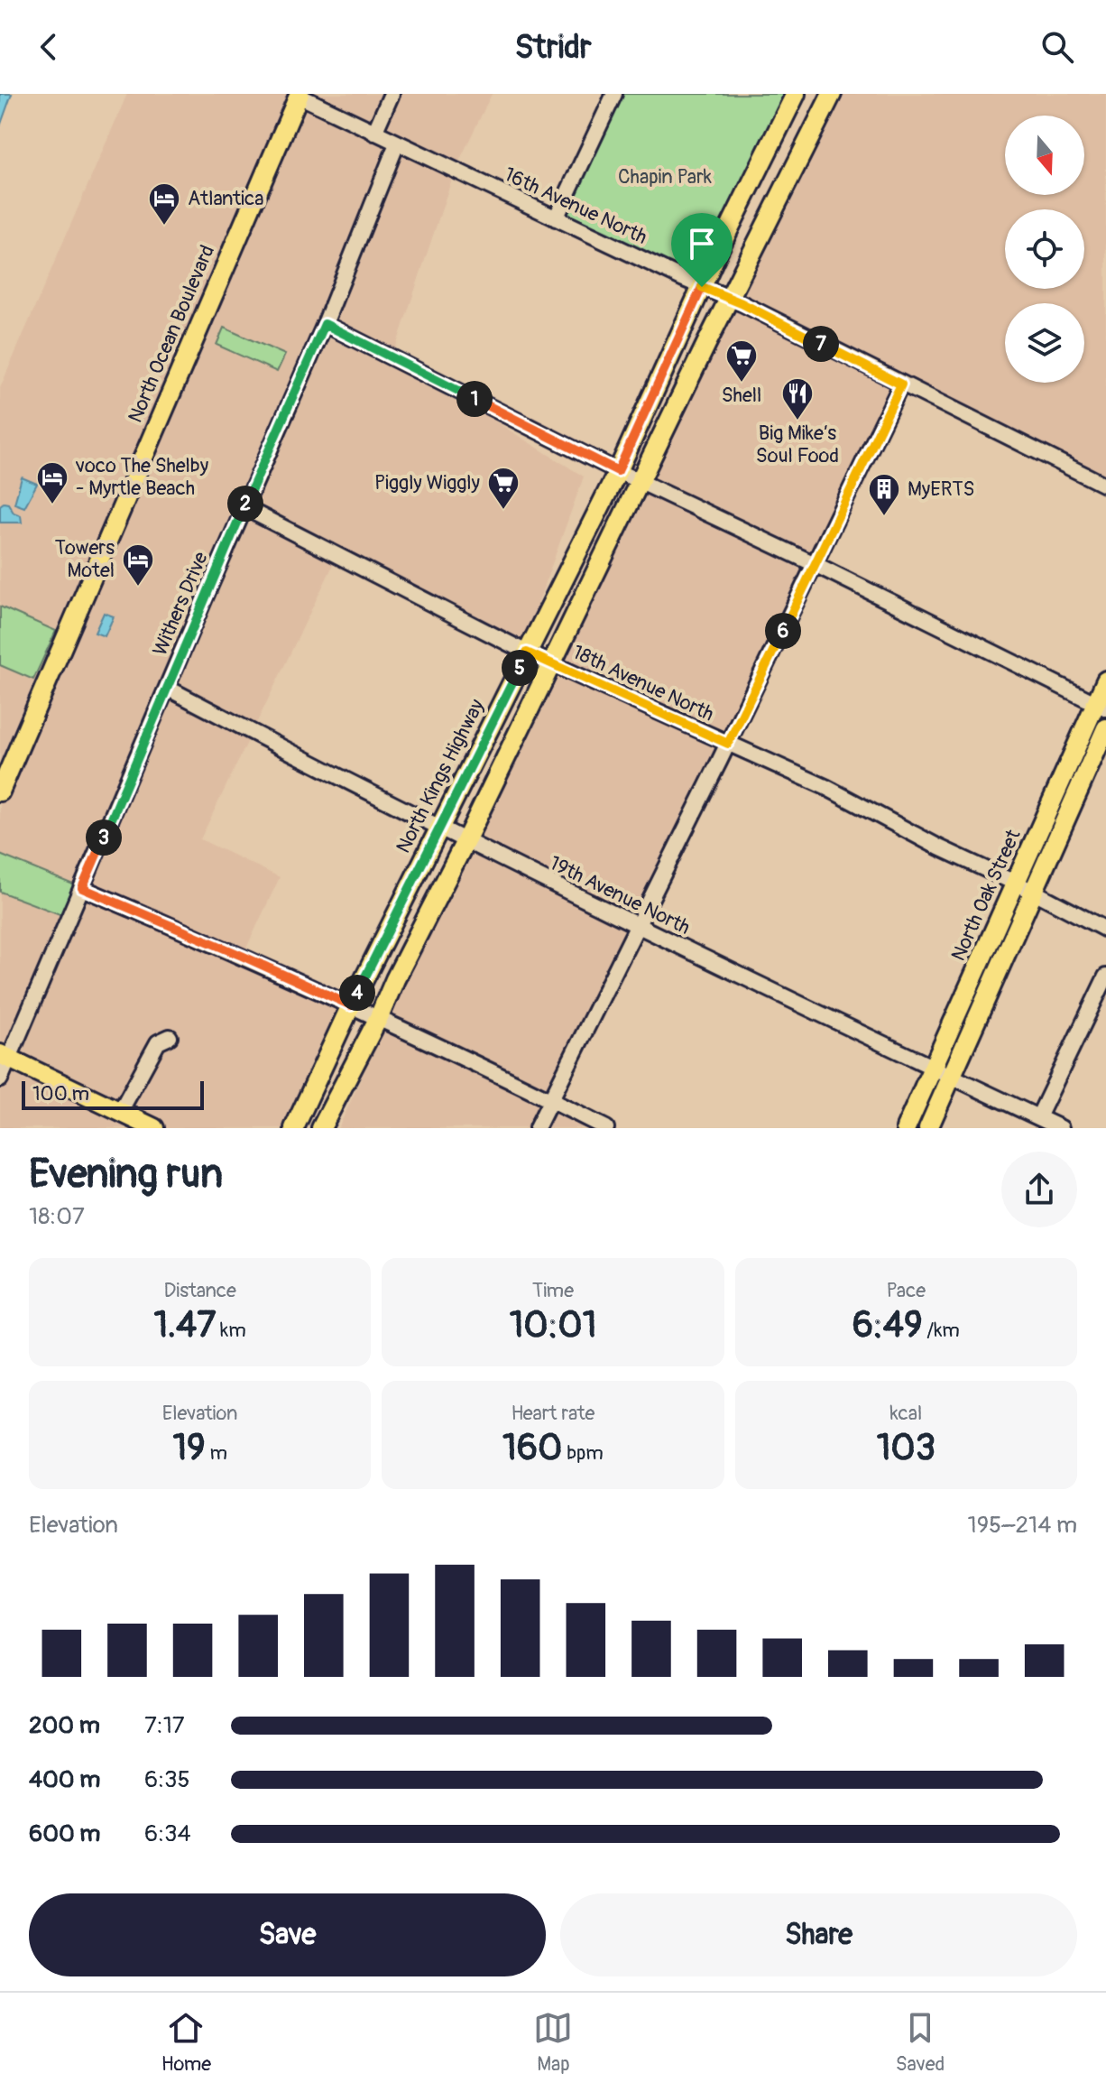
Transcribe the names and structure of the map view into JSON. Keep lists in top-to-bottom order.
{
  "streets": {
    "main road": ["North Ocean Boulevard", "North Kings Highway", "North Oak Street"],
    "street": [
      "16th Avenue North",
      "Withers Drive",
      "18th Avenue North",
      "19th Avenue North"
    ]
  },
  "crossings": [
    ["16th Avenue North", "North Ocean Boulevard"],
    ["16th Avenue North", "Withers Drive"],
    ["16th Avenue North", "North Kings Highway"],
    ["Withers Drive", "18th Avenue North"],
    ["Withers Drive", "19th Avenue North"],
    ["18th Avenue North", "North Kings Highway"],
    ["18th Avenue North", "North Oak Street"],
    ["North Kings Highway", "19th Avenue North"],
    ["19th Avenue North", "North Oak Street"]
  ],
  "parks": ["Chapin Park"],
  "places": {
    "hotel": ["Atlantica", "voco The Shelby - Myrtle Beach", "Towers Motel"],
    "supermarket": ["Shell", "Piggly Wiggly"],
    "restaurant": ["Big Mike’s Soul Food"],
    "building": ["MyERTS"]
  },
  "scale_bar": "100 m",
  "north": "bottom",
  "page": {
    "header": "Stridr",
    "pins": [
      "7",
      "1",
      "2",
      "6",
      "5",
      "3",
      "4"
    ],
    "scale": "100 m",
    "heading": ["Evening run", "18:07"],
    "stats": [
      ["Distance", "1.47 km"],
      ["Time", "10:01"],
      ["Pace", "6:49 /km"],
      ["Elevation", "19 m"],
      ["Heart rate", "160 bpm"],
      ["kcal", "103"]
    ],
    "chart": ["Elevation", "195–214 m"],
    "list": [
      {
        "name": "200 m",
        "note": "7:17"
      },
      {
        "name": "400 m",
        "note": "6:35"
      },
      {
        "name": "600 m",
        "note": "6:34"
      }
    ],
    "buttons": ["Save", "Share"],
    "tabs": ["Home", "Map", "Saved"]
  }
}
